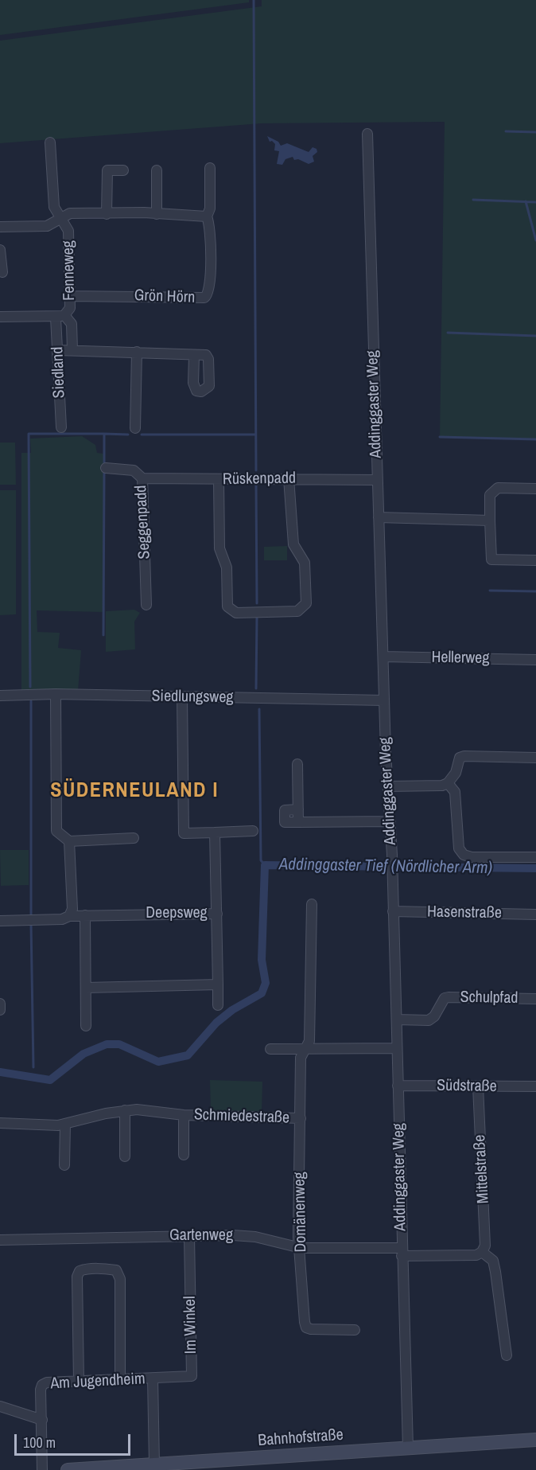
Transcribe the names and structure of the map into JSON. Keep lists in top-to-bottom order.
{
  "streets": {
    "main road": ["Bahnhofstraße"],
    "street": [
      "Fenneweg",
      "Grön Hörn",
      "Siedland",
      "Addinggaster Weg",
      "Rüskenpadd",
      "Seggenpadd",
      "Hellerweg",
      "Siedlungsweg",
      "Hasenstraße",
      "Deepsweg",
      "Schulpfad",
      "Südstraße",
      "Schmiedestraße",
      "Mittelstraße",
      "Domänenweg",
      "Gartenweg",
      "Im Winkel",
      "Am Jugendheim"
    ]
  },
  "crossings": [
    ["Fenneweg", "Grön Hörn"],
    ["Fenneweg", "Siedland"],
    ["Addinggaster Weg", "Rüskenpadd"],
    ["Addinggaster Weg", "Hellerweg"],
    ["Addinggaster Weg", "Siedlungsweg"],
    ["Addinggaster Weg", "Hasenstraße"],
    ["Addinggaster Weg", "Schulpfad"],
    ["Addinggaster Weg", "Südstraße"],
    ["Addinggaster Weg", "Gartenweg"],
    ["Addinggaster Weg", "Bahnhofstraße"],
    ["Rüskenpadd", "Seggenpadd"],
    ["Südstraße", "Mittelstraße"],
    ["Schmiedestraße", "Domänenweg"],
    ["Domänenweg", "Gartenweg"],
    ["Gartenweg", "Im Winkel"],
    ["Im Winkel", "Am Jugendheim"],
    ["Am Jugendheim", "Bahnhofstraße"]
  ],
  "districts": ["SÜDERNEULAND I"],
  "water": ["Addinggaster Tief (Nördlicher Arm)"],
  "scale_bar": "100 m"
}
